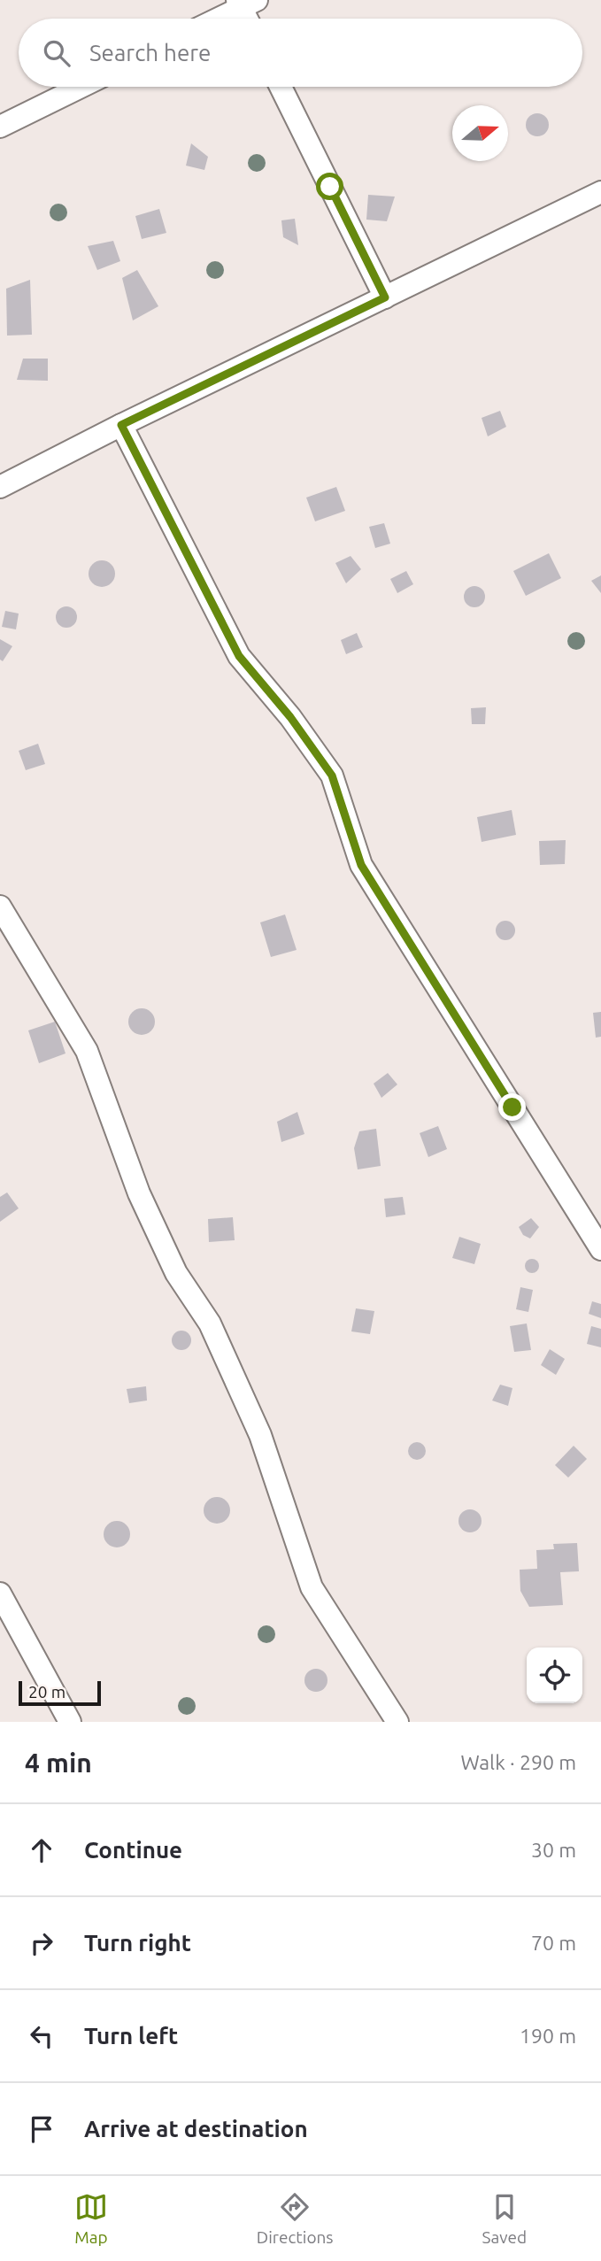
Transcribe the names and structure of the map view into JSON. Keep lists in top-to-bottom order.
{
  "scale_bar": "20 m",
  "north": "right",
  "page": {
    "search": "Search here",
    "scale": "20 m",
    "heading": ["4 min", "Walk · 290 m"],
    "list": [
      ["Continue", "30 m"],
      ["Turn right", "70 m"],
      ["Turn left", "190 m"],
      "Arrive at destination"
    ],
    "nav": ["Map", "Directions", "Saved"]
  }
}
